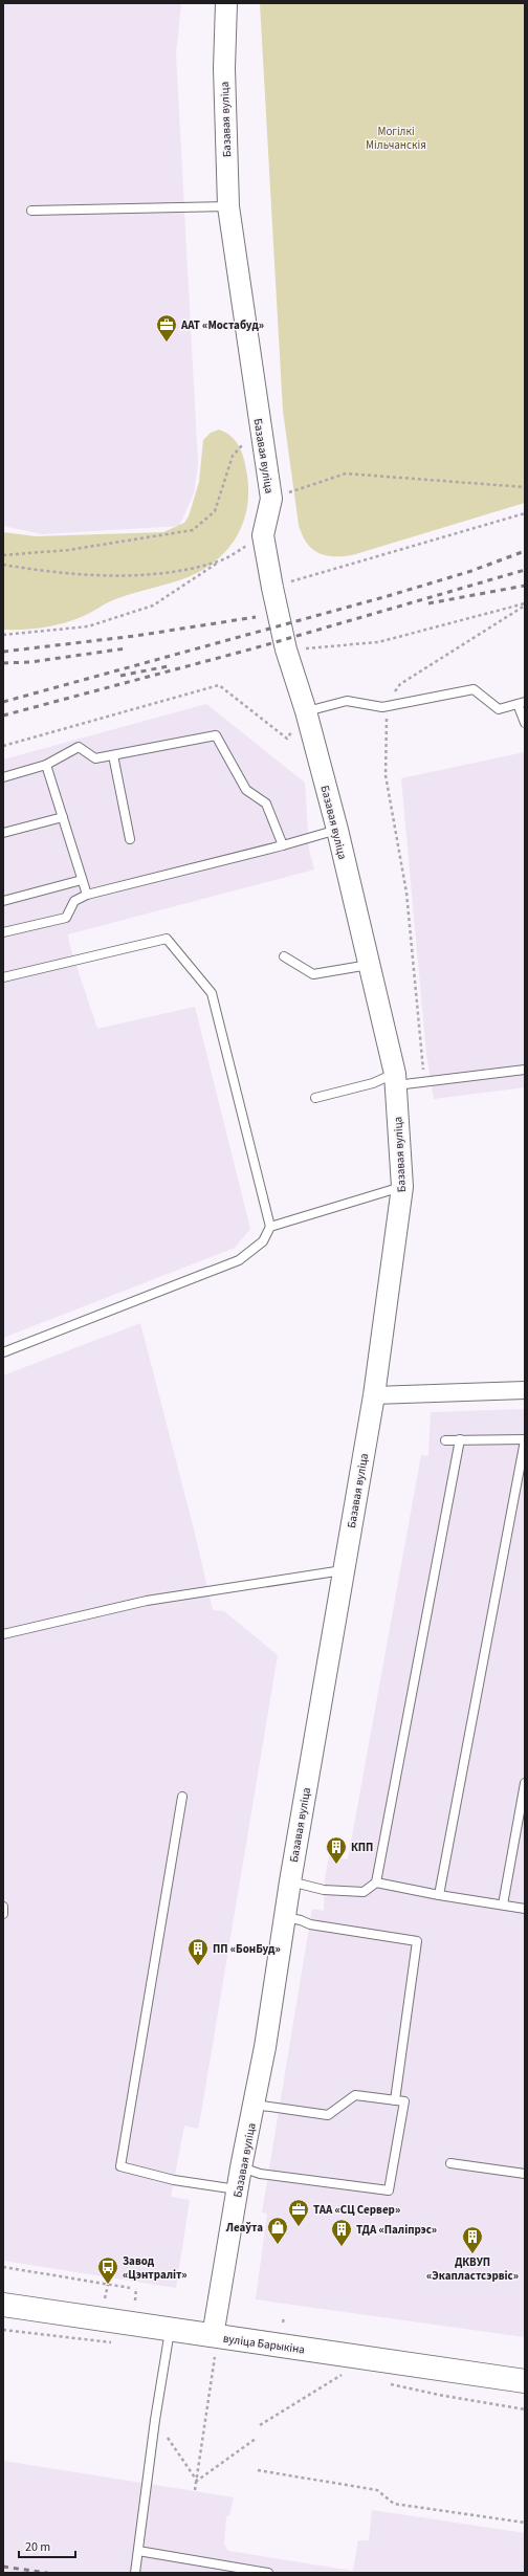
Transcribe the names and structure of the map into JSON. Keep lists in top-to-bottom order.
{
  "streets": {
    "main road": ["вуліца Барыкіна"],
    "street": ["Базавая вуліца"]
  },
  "crossings": [
    ["Базавая вуліца", "вуліца Барыкіна"]
  ],
  "parks": ["Могілкі Мільчанскія"],
  "places": {
    "office": ["ААТ «Мостабуд»", "ТАА «СЦ Сервер»"],
    "building": [
      "КПП",
      "ПП «БонБуд»",
      "ТДА «Паліпрэс»",
      "ДКВУП «Экапластсэрвіс»"
    ],
    "shop": ["Леаўта"],
    "bus stop": ["Завод «Цэнтраліт»"]
  },
  "scale_bar": "20 m"
}
